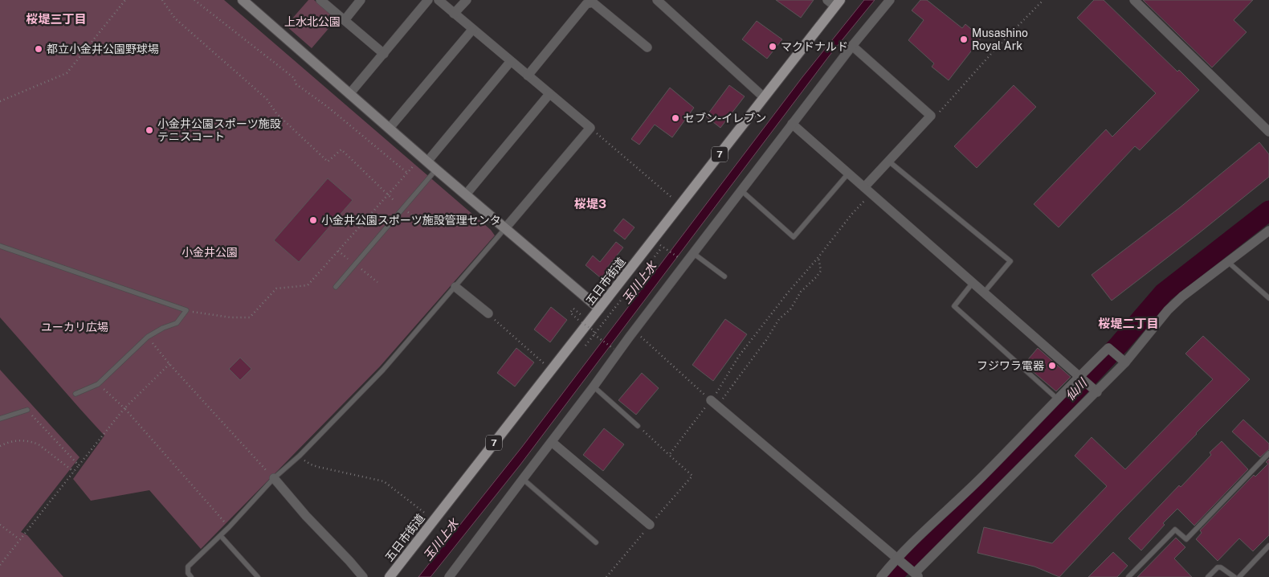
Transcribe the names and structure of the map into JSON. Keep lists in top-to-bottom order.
{
  "streets": {
    "main road": ["7", "五日市街道"]
  },
  "districts": ["桜堤三丁目", "桜堤3", "桜堤二丁目"],
  "water": ["玉川上水", "仙川"],
  "parks": ["上水北公園", "小金井公園", "ユーカリ広場"],
  "places": [
    "Musashino Royal Ark",
    "マクドナルド",
    "都立小金井公園野球場",
    "セブン-イレブン",
    "小金井公園スポーツ施設 テニスコート",
    "小金井公園スポーツ施設管理センタ",
    "フジワラ電器"
  ]
}
